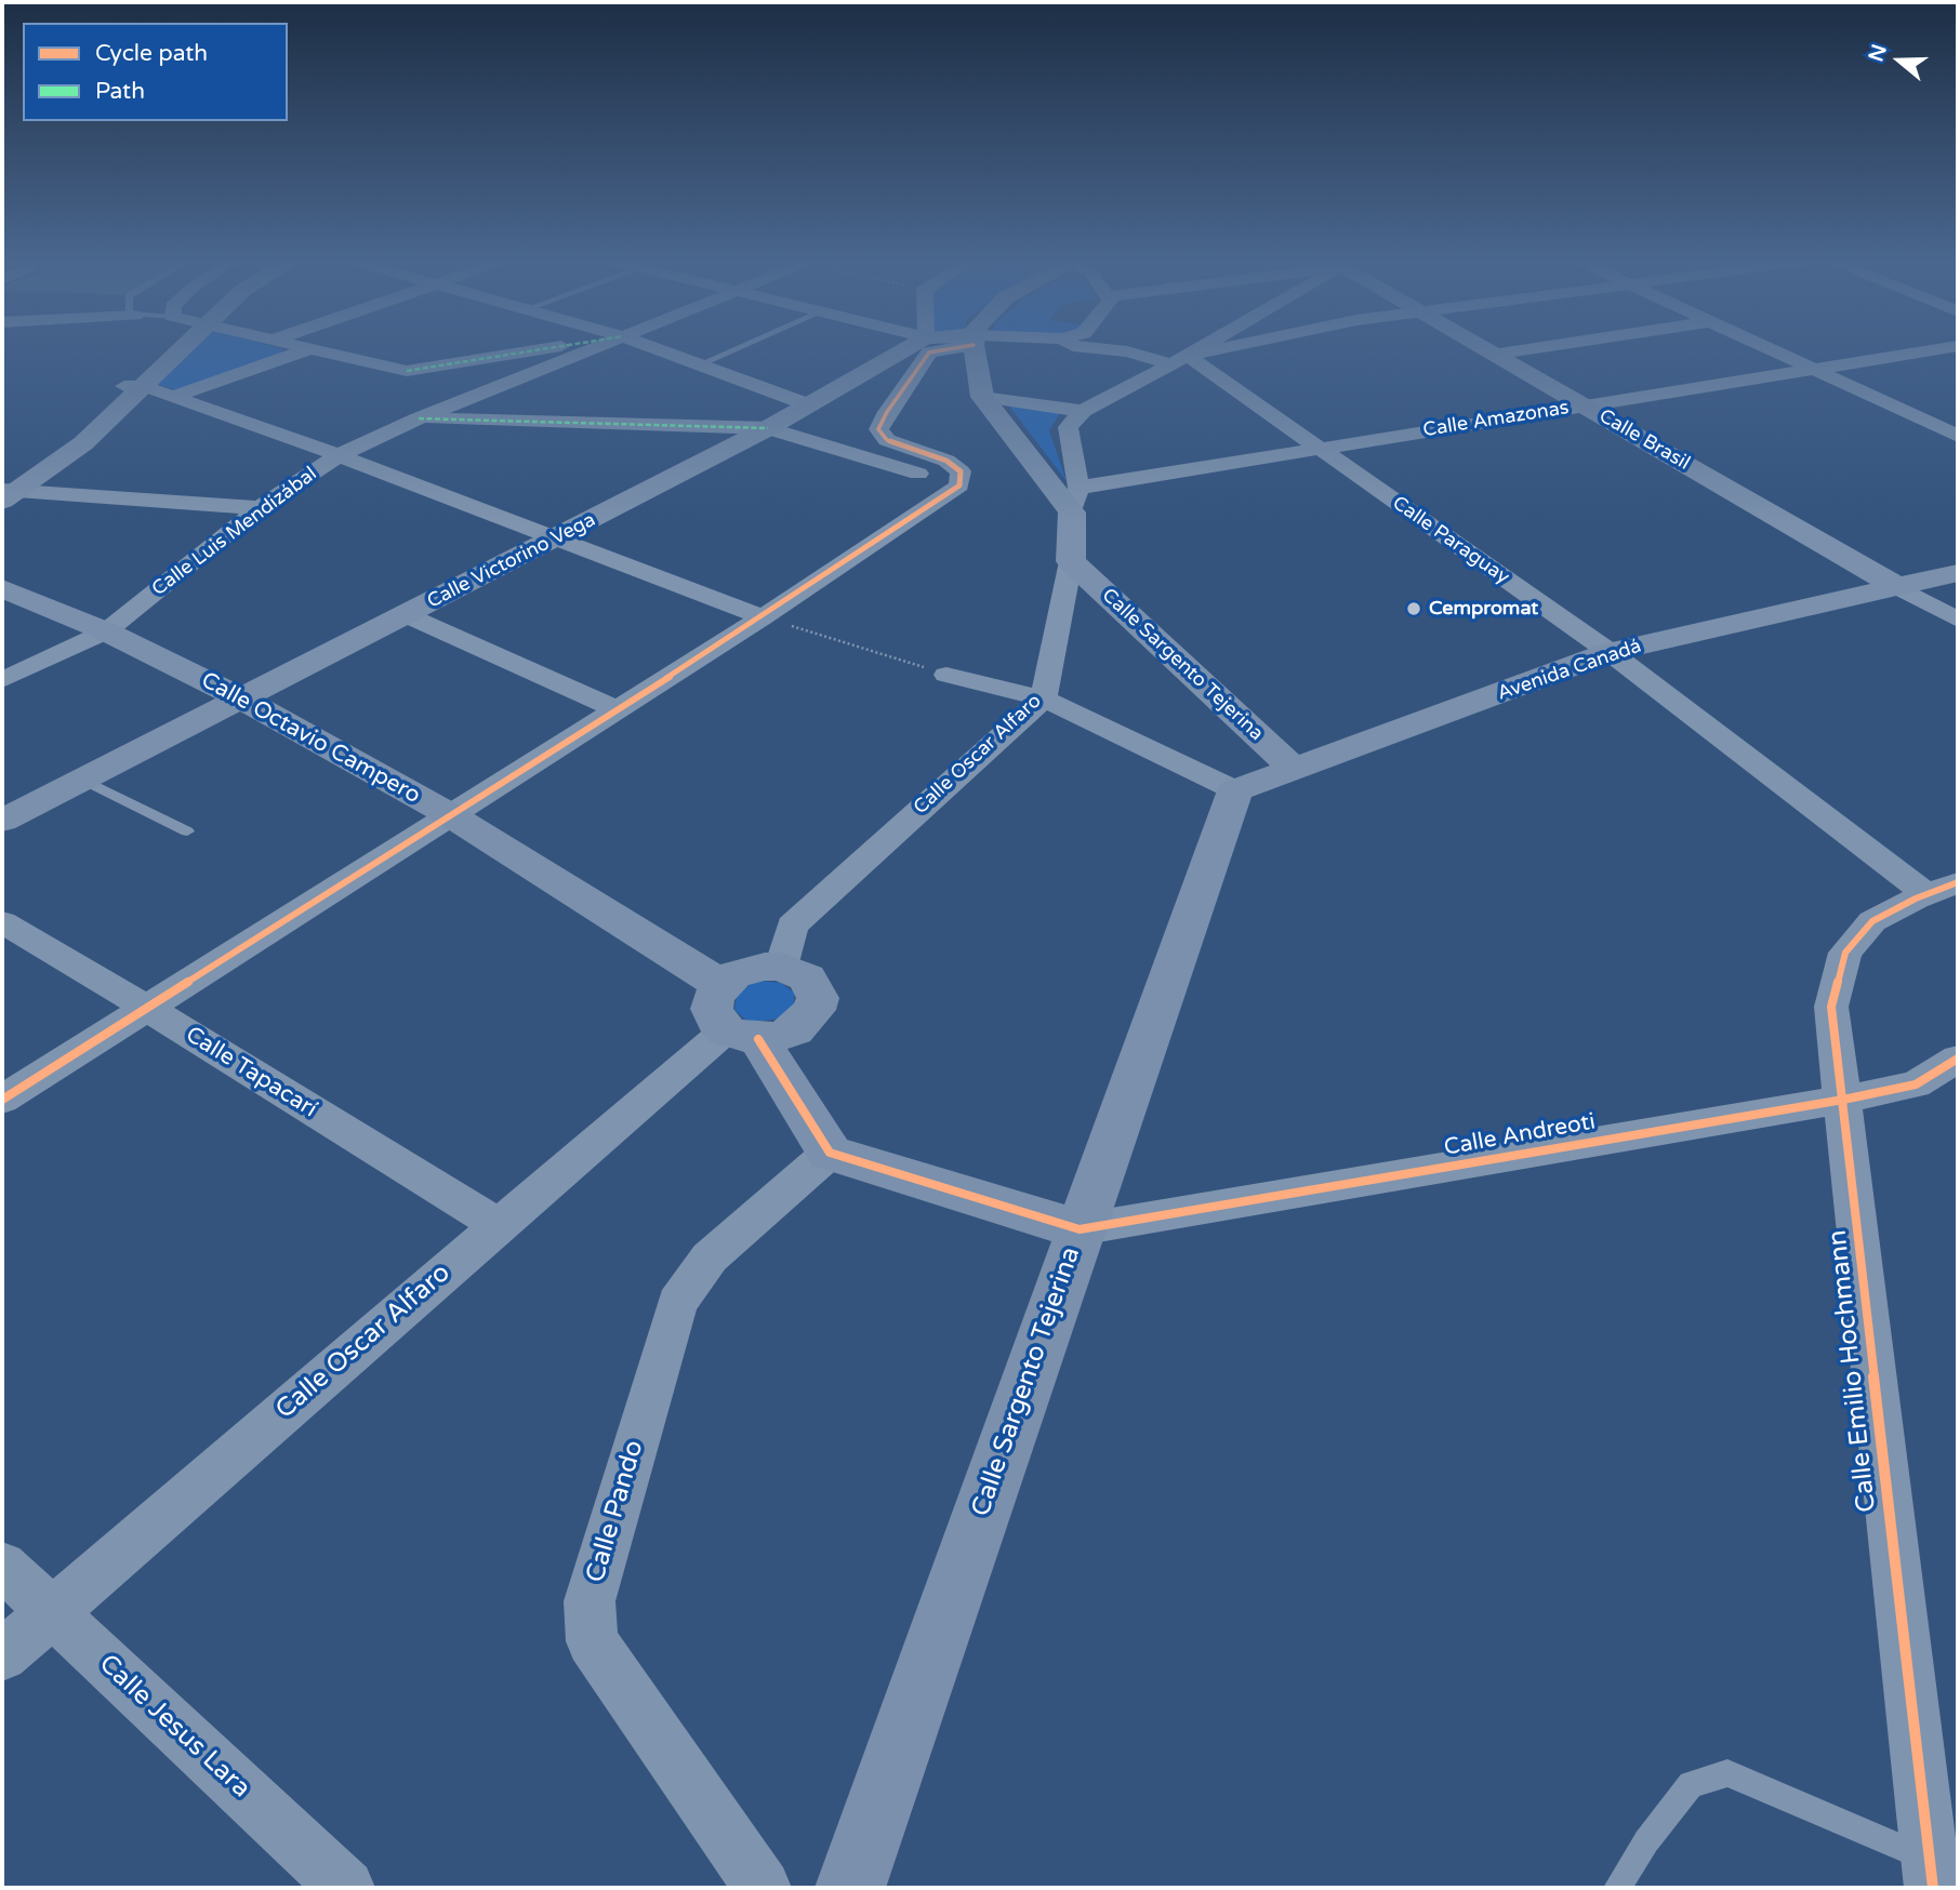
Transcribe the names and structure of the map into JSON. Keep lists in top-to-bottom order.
{
  "streets": {
    "street": [
      "Calle Amazonas",
      "Calle Brasil",
      "Calle Luis Mendizábal",
      "Calle Paraguay",
      "Calle Victorino Vega",
      "Calle Sargento Tejerina",
      "Avenida Canadá",
      "Calle Octavio Campero",
      "Calle Oscar Alfaro",
      "Calle Tapacarí",
      "Calle Andreoti",
      "Calle Emilio Hochmann",
      "Calle Pando",
      "Calle Jesus Lara"
    ]
  },
  "crossings": [
    ["Calle Amazonas", "Calle Brasil"],
    ["Calle Amazonas", "Calle Paraguay"],
    ["Calle Brasil", "Avenida Canadá"],
    ["Calle Luis Mendizábal", "Calle Octavio Campero"],
    ["Calle Paraguay", "Avenida Canadá"],
    ["Calle Paraguay", "Calle Emilio Hochmann"],
    ["Calle Victorino Vega", "Calle Octavio Campero"],
    ["Calle Sargento Tejerina", "Avenida Canadá"],
    ["Calle Sargento Tejerina", "Calle Oscar Alfaro"],
    ["Calle Sargento Tejerina", "Calle Andreoti"],
    ["Calle Octavio Campero", "Calle Oscar Alfaro"],
    ["Calle Oscar Alfaro", "Calle Tapacarí"],
    ["Calle Oscar Alfaro", "Calle Jesus Lara"],
    ["Calle Andreoti", "Calle Emilio Hochmann"]
  ],
  "places": ["Cempromat"],
  "legend": ["Cycle path", "Path"],
  "north": "left"
}
